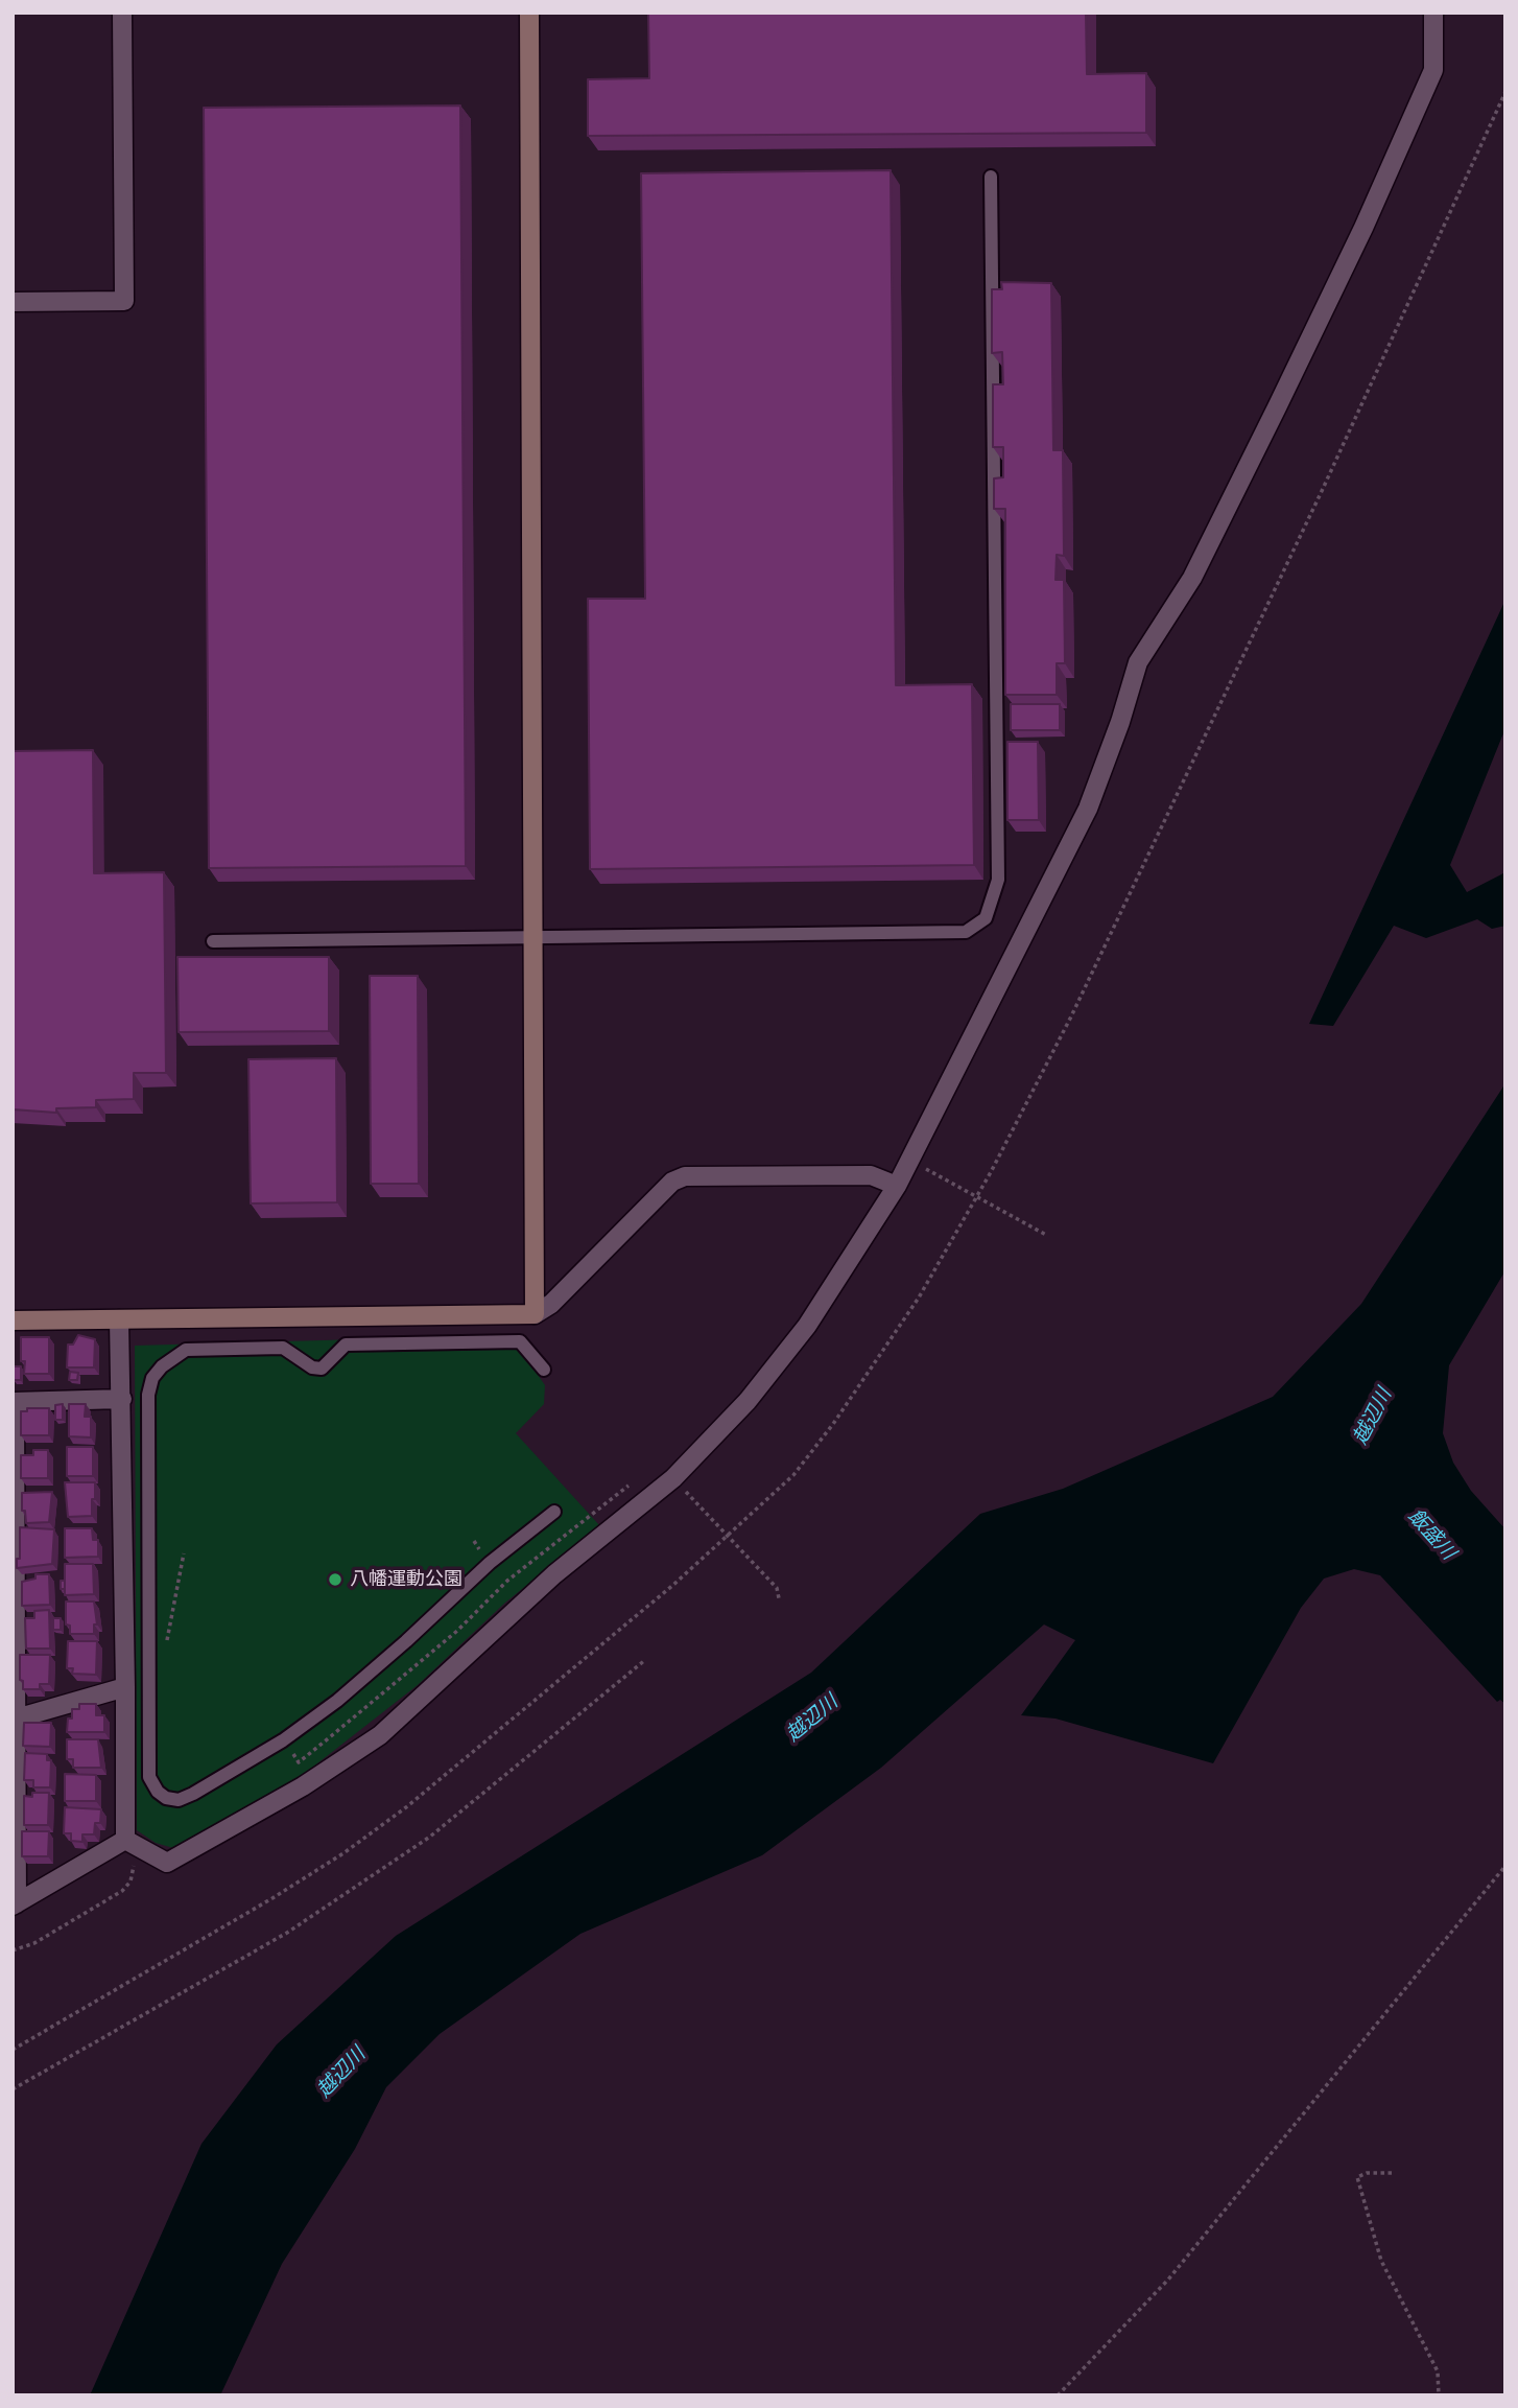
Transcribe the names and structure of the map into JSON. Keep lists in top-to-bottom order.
{
  "water": ["越辺川", "飯盛川"],
  "places": ["八幡運動公園"]
}
